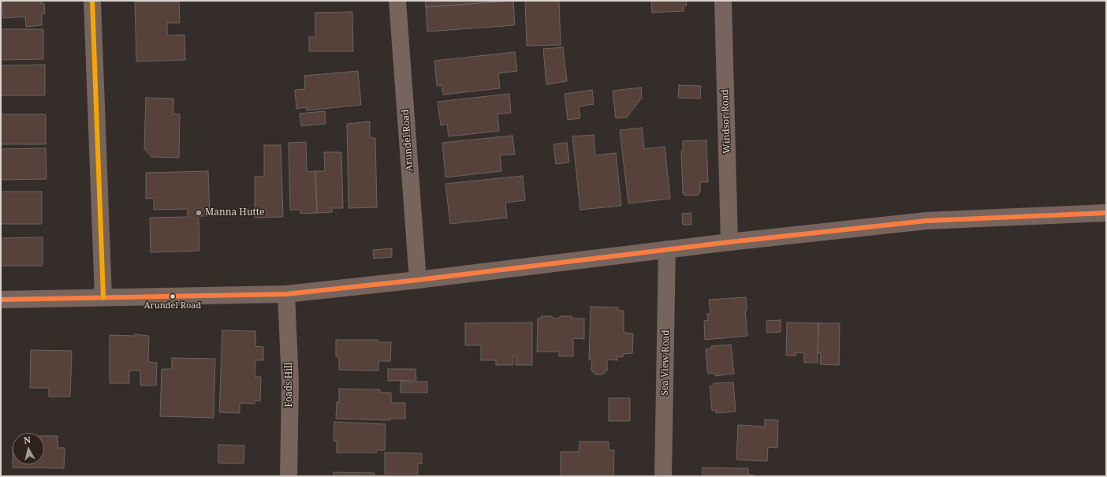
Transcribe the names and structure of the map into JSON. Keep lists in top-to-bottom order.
{
  "streets": {
    "street": [
      "Windsor Road",
      "Arundel Road",
      "Sea View Road",
      "Foads Hill"
    ]
  },
  "places": ["Manna Hutte", "Arundel Road"],
  "north": "top"
}
